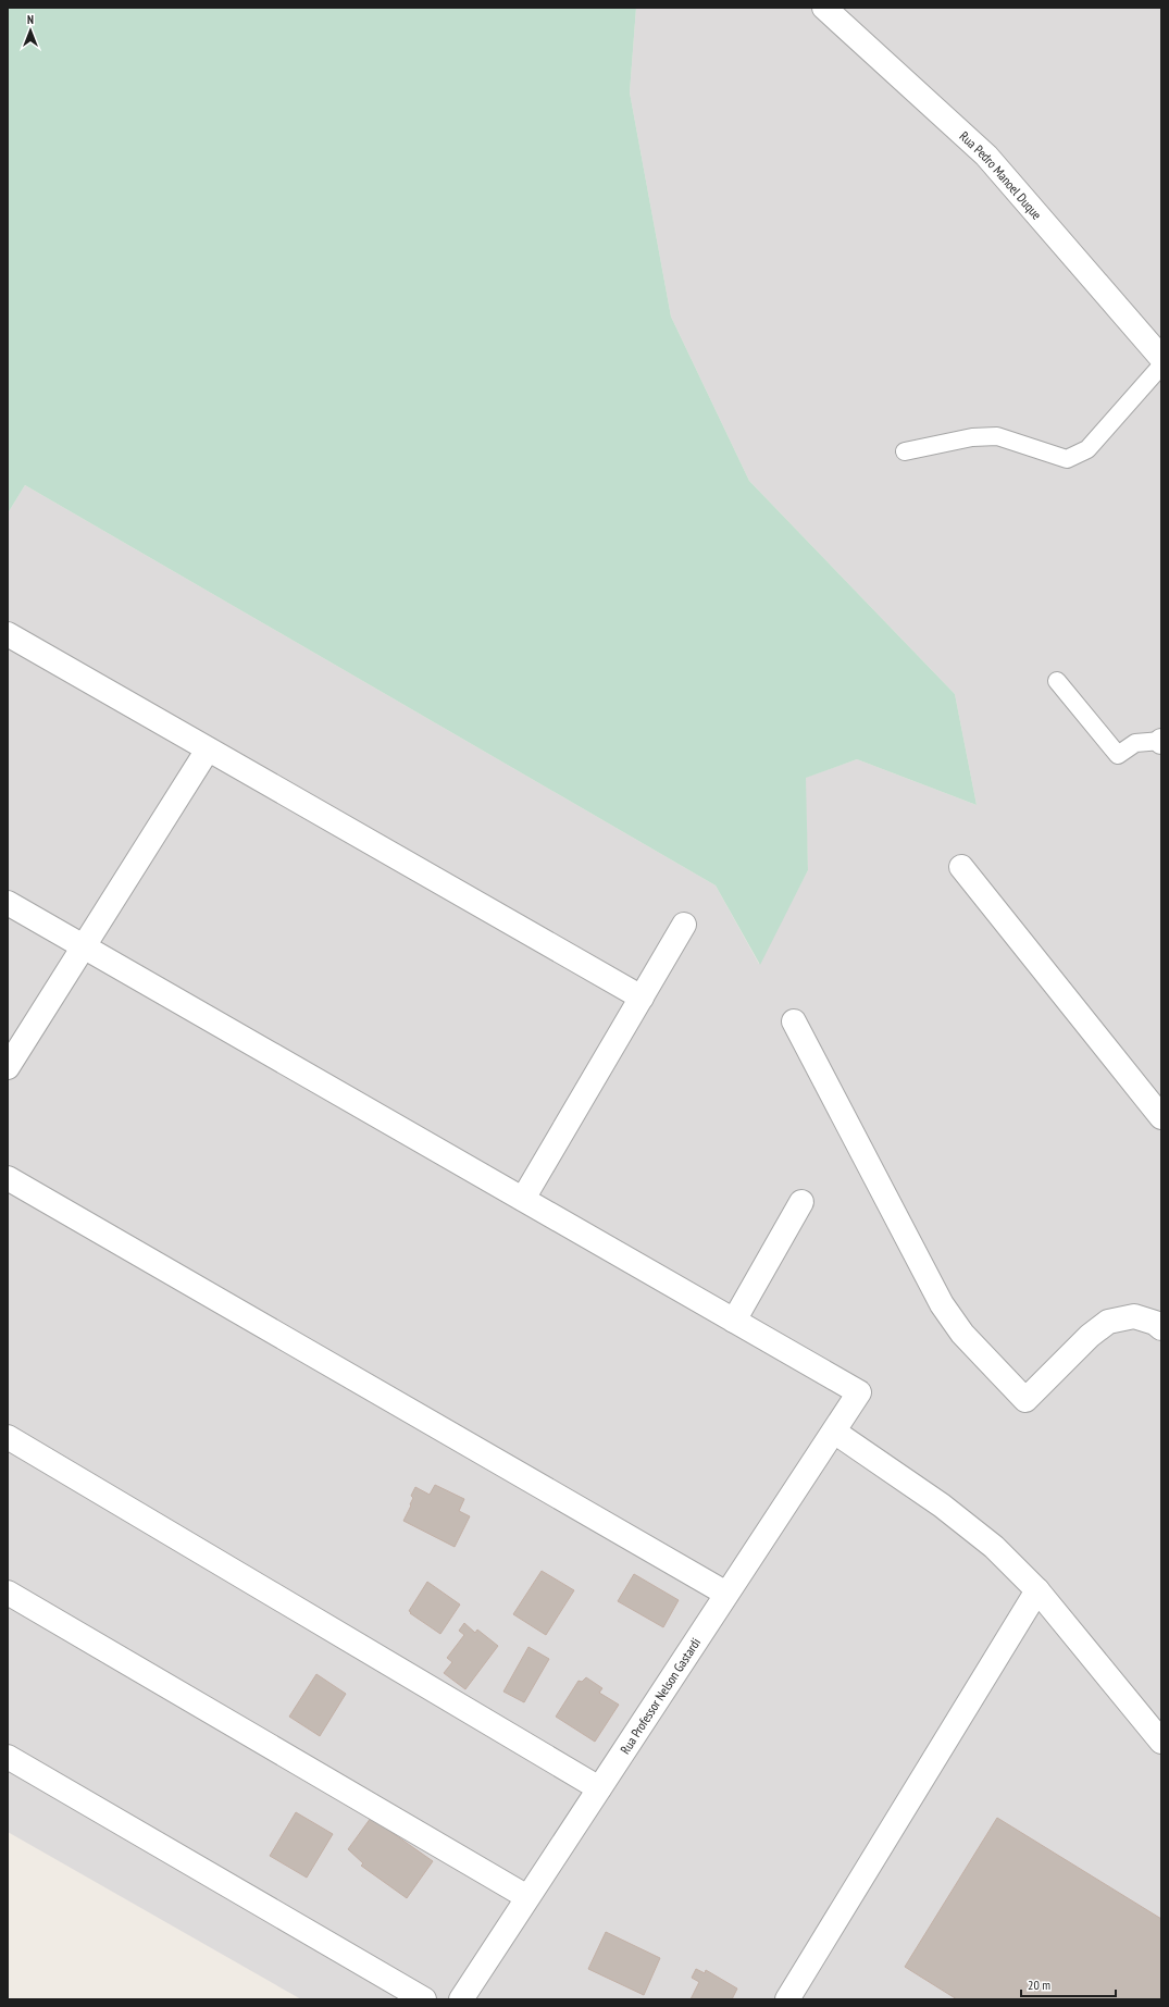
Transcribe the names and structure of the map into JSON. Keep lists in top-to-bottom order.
{
  "streets": {
    "street": ["Rua Pedro Manoel Duque", "Rua Professor Nelson Gastardi"]
  },
  "scale_bar": "20 m",
  "north": "top"
}
